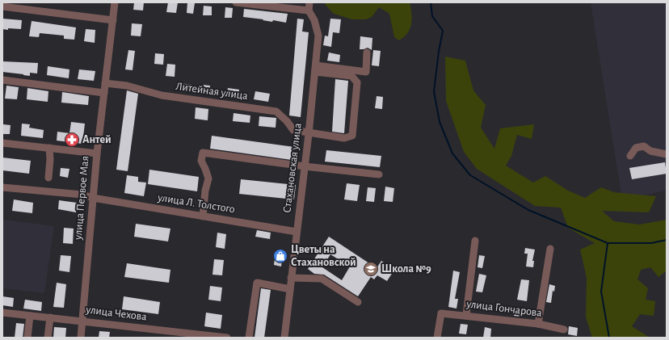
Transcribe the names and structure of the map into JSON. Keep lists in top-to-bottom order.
{
  "streets": {
    "street": [
      "Литейная улица",
      "Стахановская улица",
      "улица Первое Мая",
      "улица Л. Толстого",
      "улица Гончарова",
      "улица Чехова"
    ]
  },
  "crossings": [
    ["Литейная улица", "Стахановская улица"],
    ["Литейная улица", "улица Первое Мая"],
    ["Стахановская улица", "улица Л. Толстого"],
    ["улица Первое Мая", "улица Л. Толстого"],
    ["улица Первое Мая", "улица Чехова"]
  ],
  "places": {
    "pharmacy": ["Антей"],
    "shop": ["Цветы на Стахановской"],
    "school or university": ["Школа №9"]
  }
}
